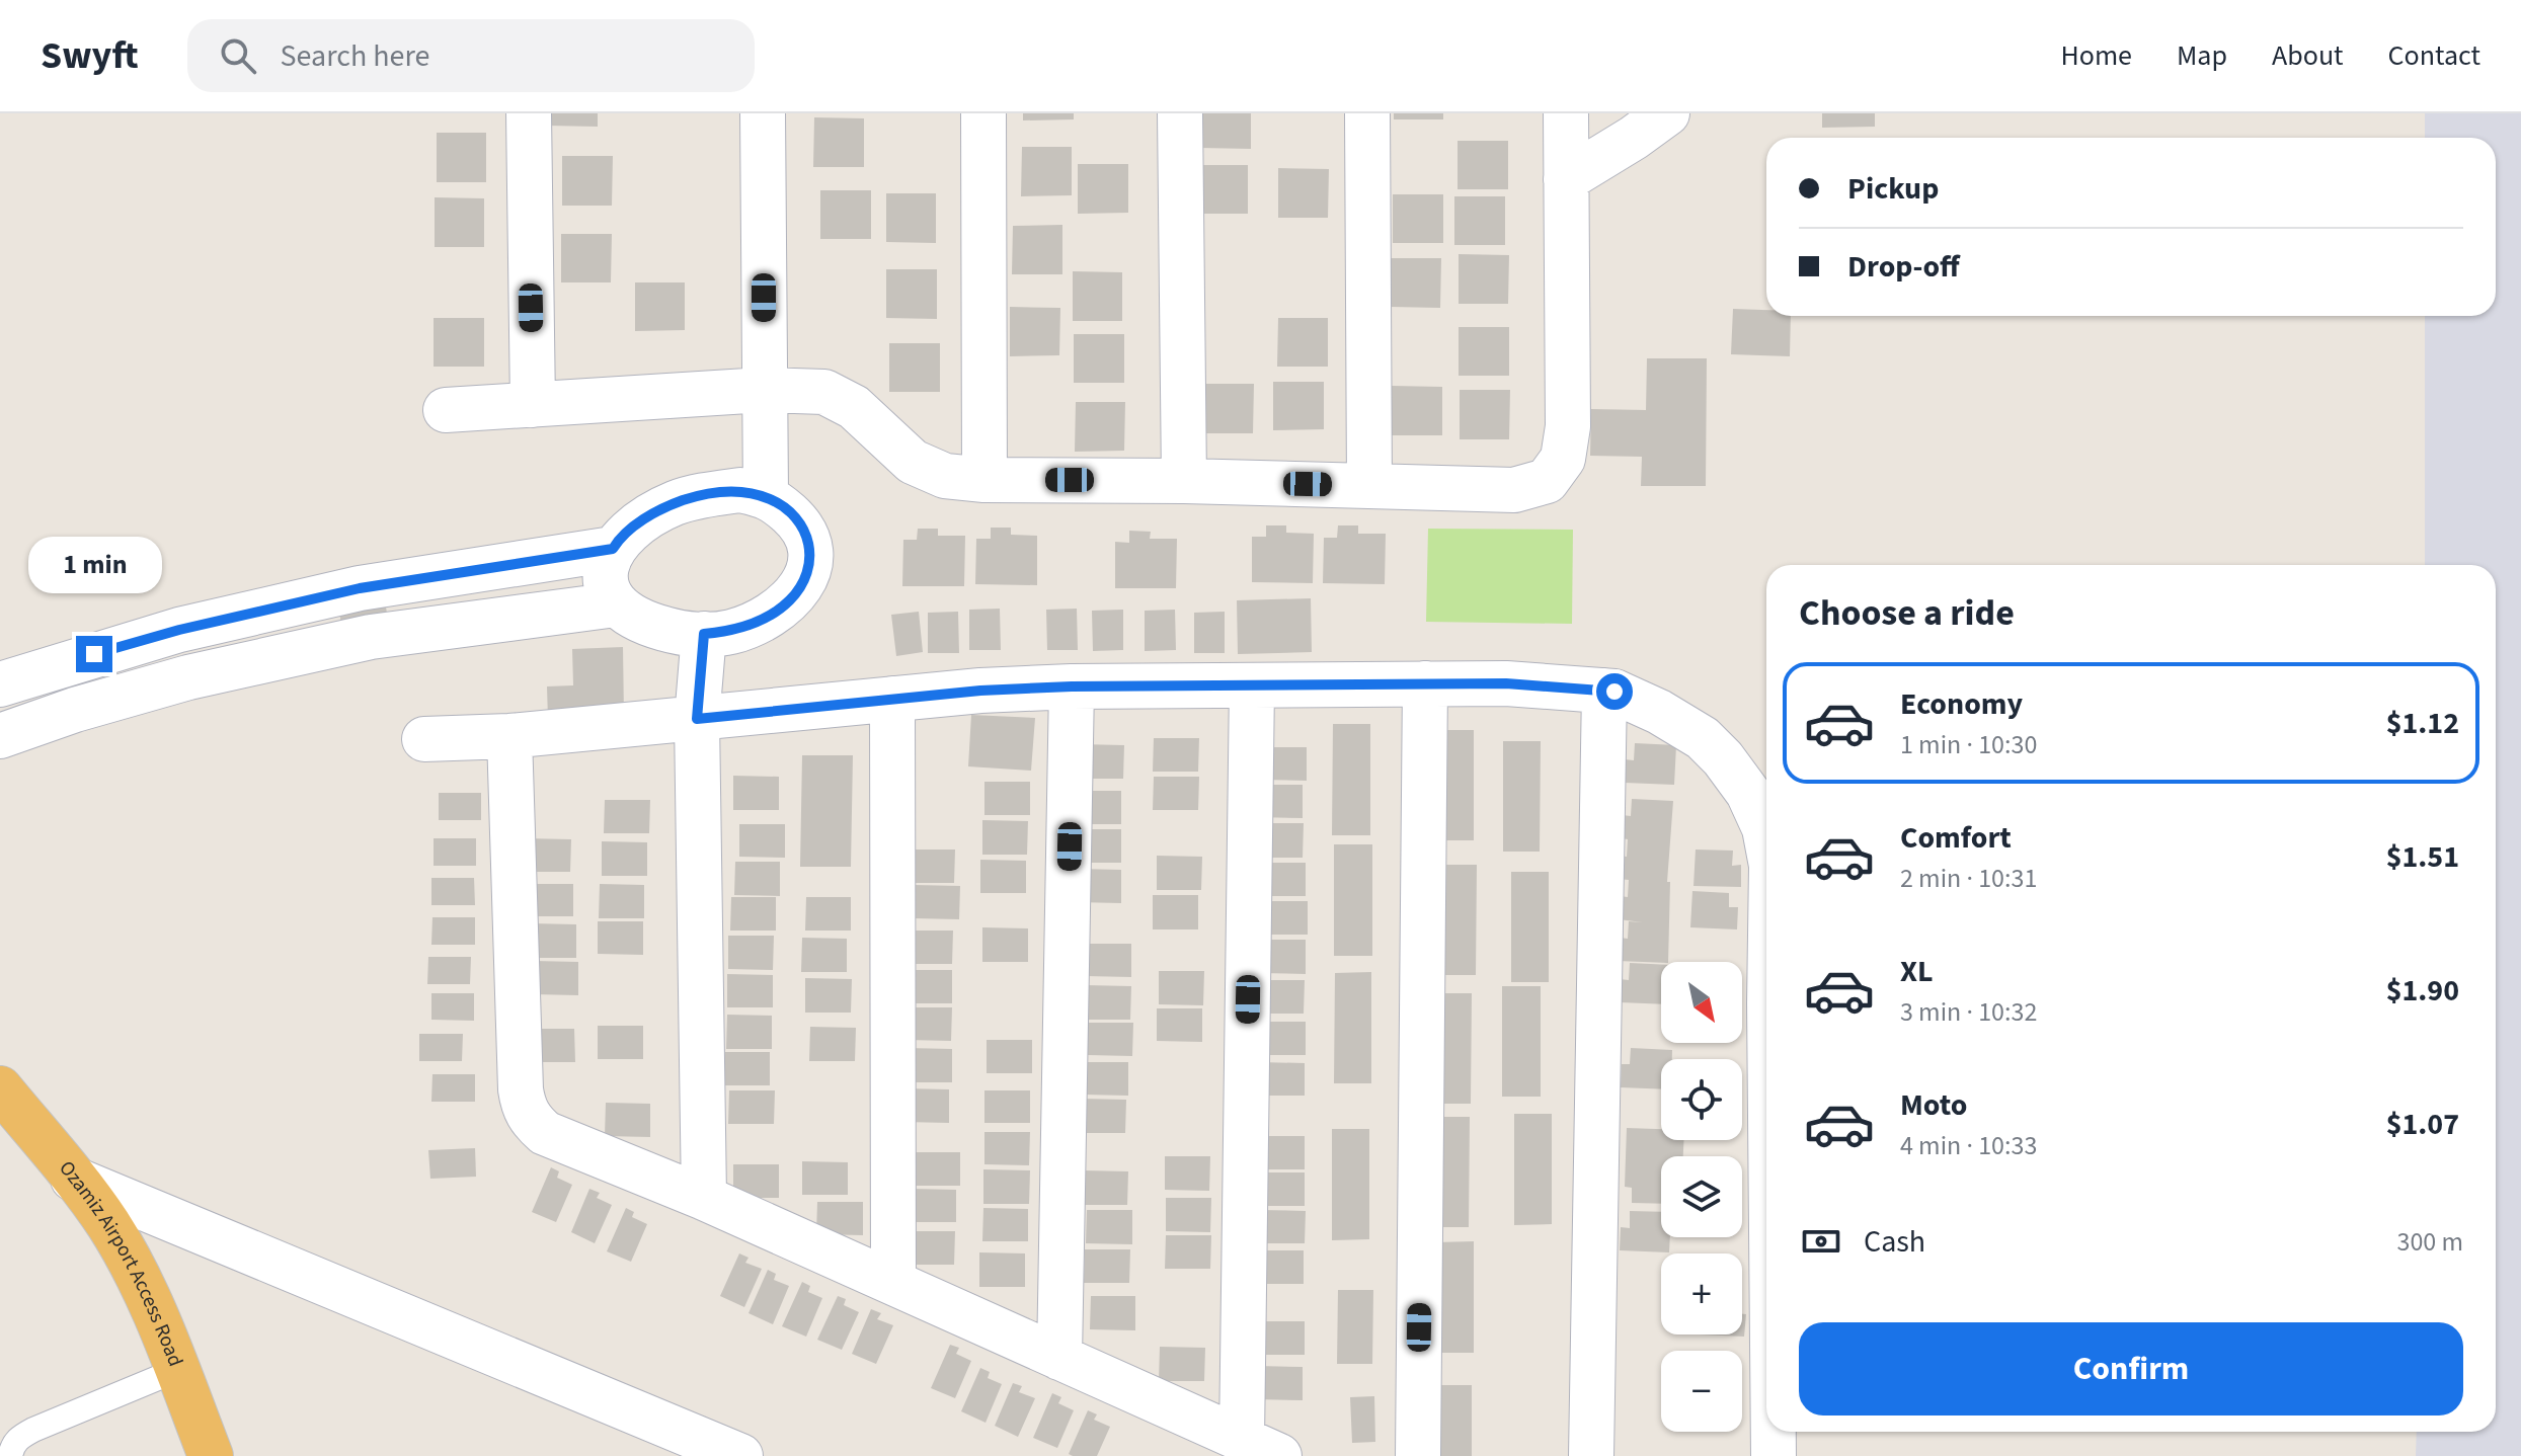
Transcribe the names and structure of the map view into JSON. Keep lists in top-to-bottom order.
{
  "streets": {
    "highway": ["Ozamiz Airport Access Road"]
  },
  "north": "bottom right",
  "page": {
    "header": "Swyft",
    "search": "Search here",
    "nav": [
      "Home",
      "Map",
      "About",
      "Contact"
    ],
    "banner": ["Pickup", "Drop-off"],
    "bubble": "1 min",
    "heading": "Choose a ride",
    "list": [
      {
        "name": "Economy",
        "note": "1 min · 10:30",
        "value": "$1.12"
      },
      {
        "name": "Comfort",
        "note": "2 min · 10:31",
        "value": "$1.51"
      },
      {
        "name": "XL",
        "note": "3 min · 10:32",
        "value": "$1.90"
      },
      {
        "name": "Moto",
        "note": "4 min · 10:33",
        "value": "$1.07"
      }
    ],
    "map_buttons": ["+", "−"],
    "pay": ["Cash", "300 m"],
    "buttons": "Confirm"
  }
}
